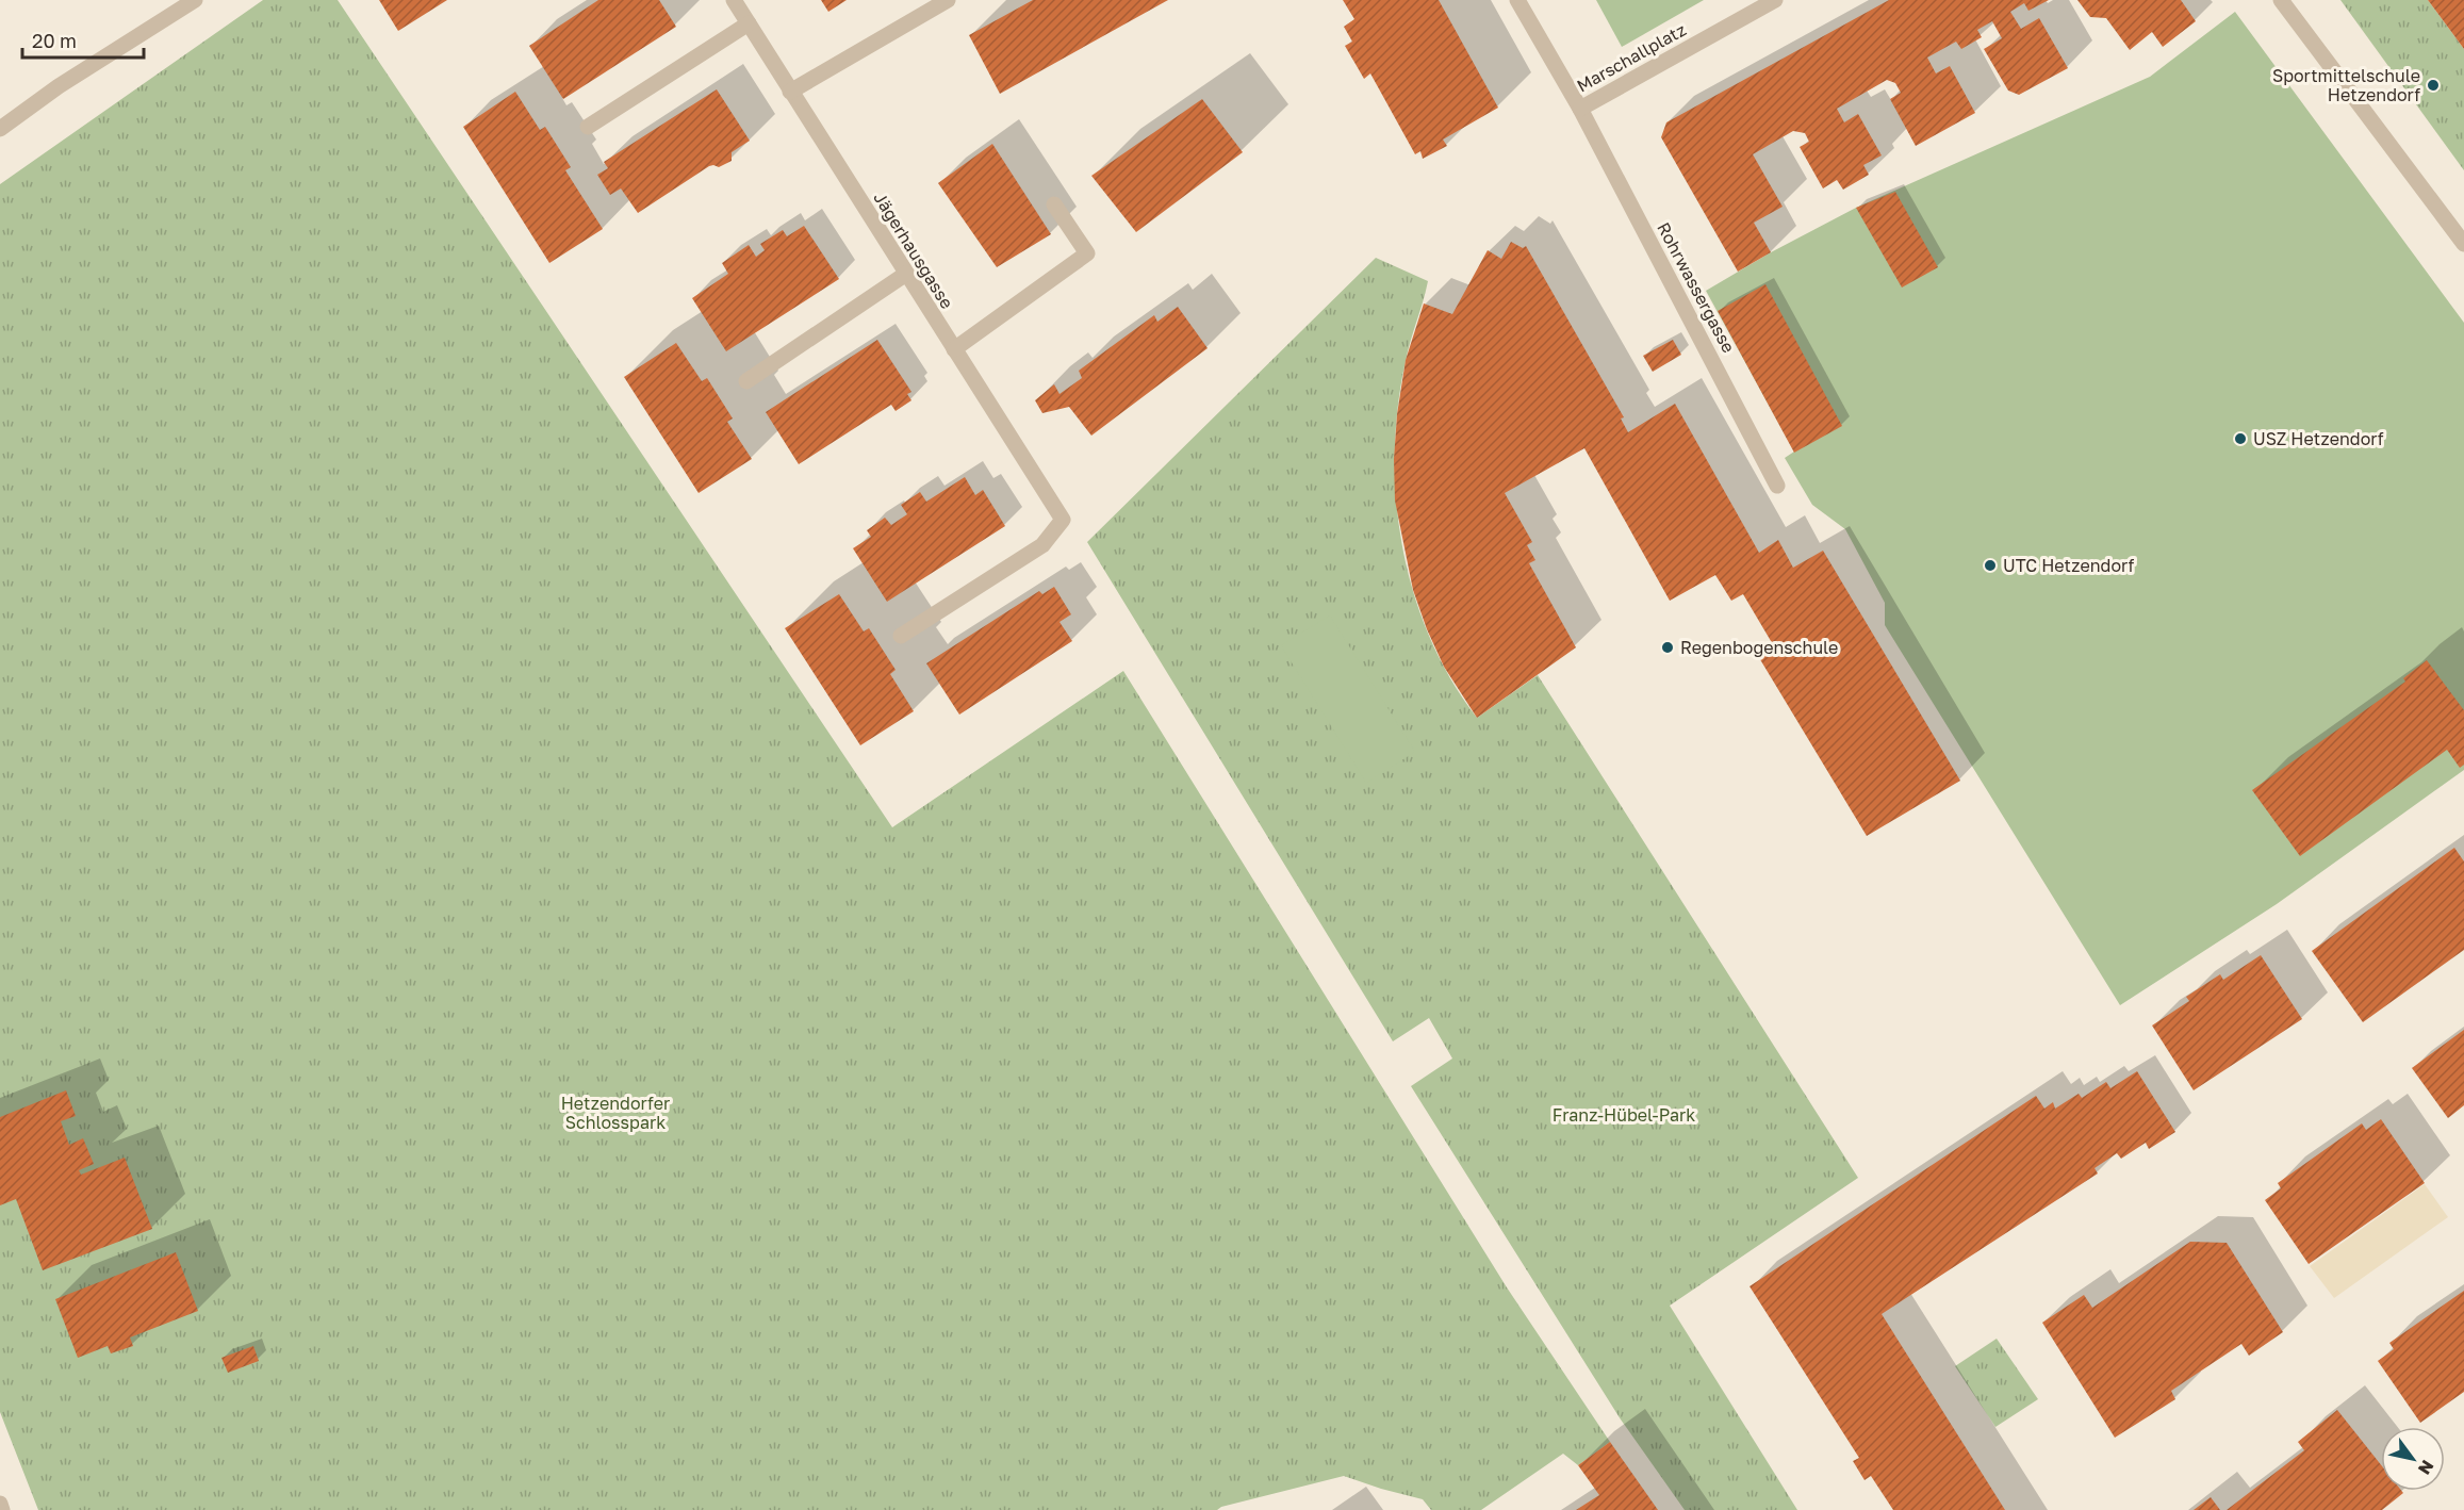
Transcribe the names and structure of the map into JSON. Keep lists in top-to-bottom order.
{
  "streets": {
    "street": ["Marschallplatz", "Jägerhausgasse", "Rohrwassergasse"]
  },
  "crossings": [
    ["Marschallplatz", "Rohrwassergasse"]
  ],
  "parks": ["Hetzendorfer Schlosspark", "Franz-Hübel-Park"],
  "places": [
    "Sportmittelschule Hetzendorf",
    "USZ Hetzendorf",
    "UTC Hetzendorf",
    "Regenbogenschule"
  ],
  "scale_bar": "20 m",
  "north": "bottom right"
}
